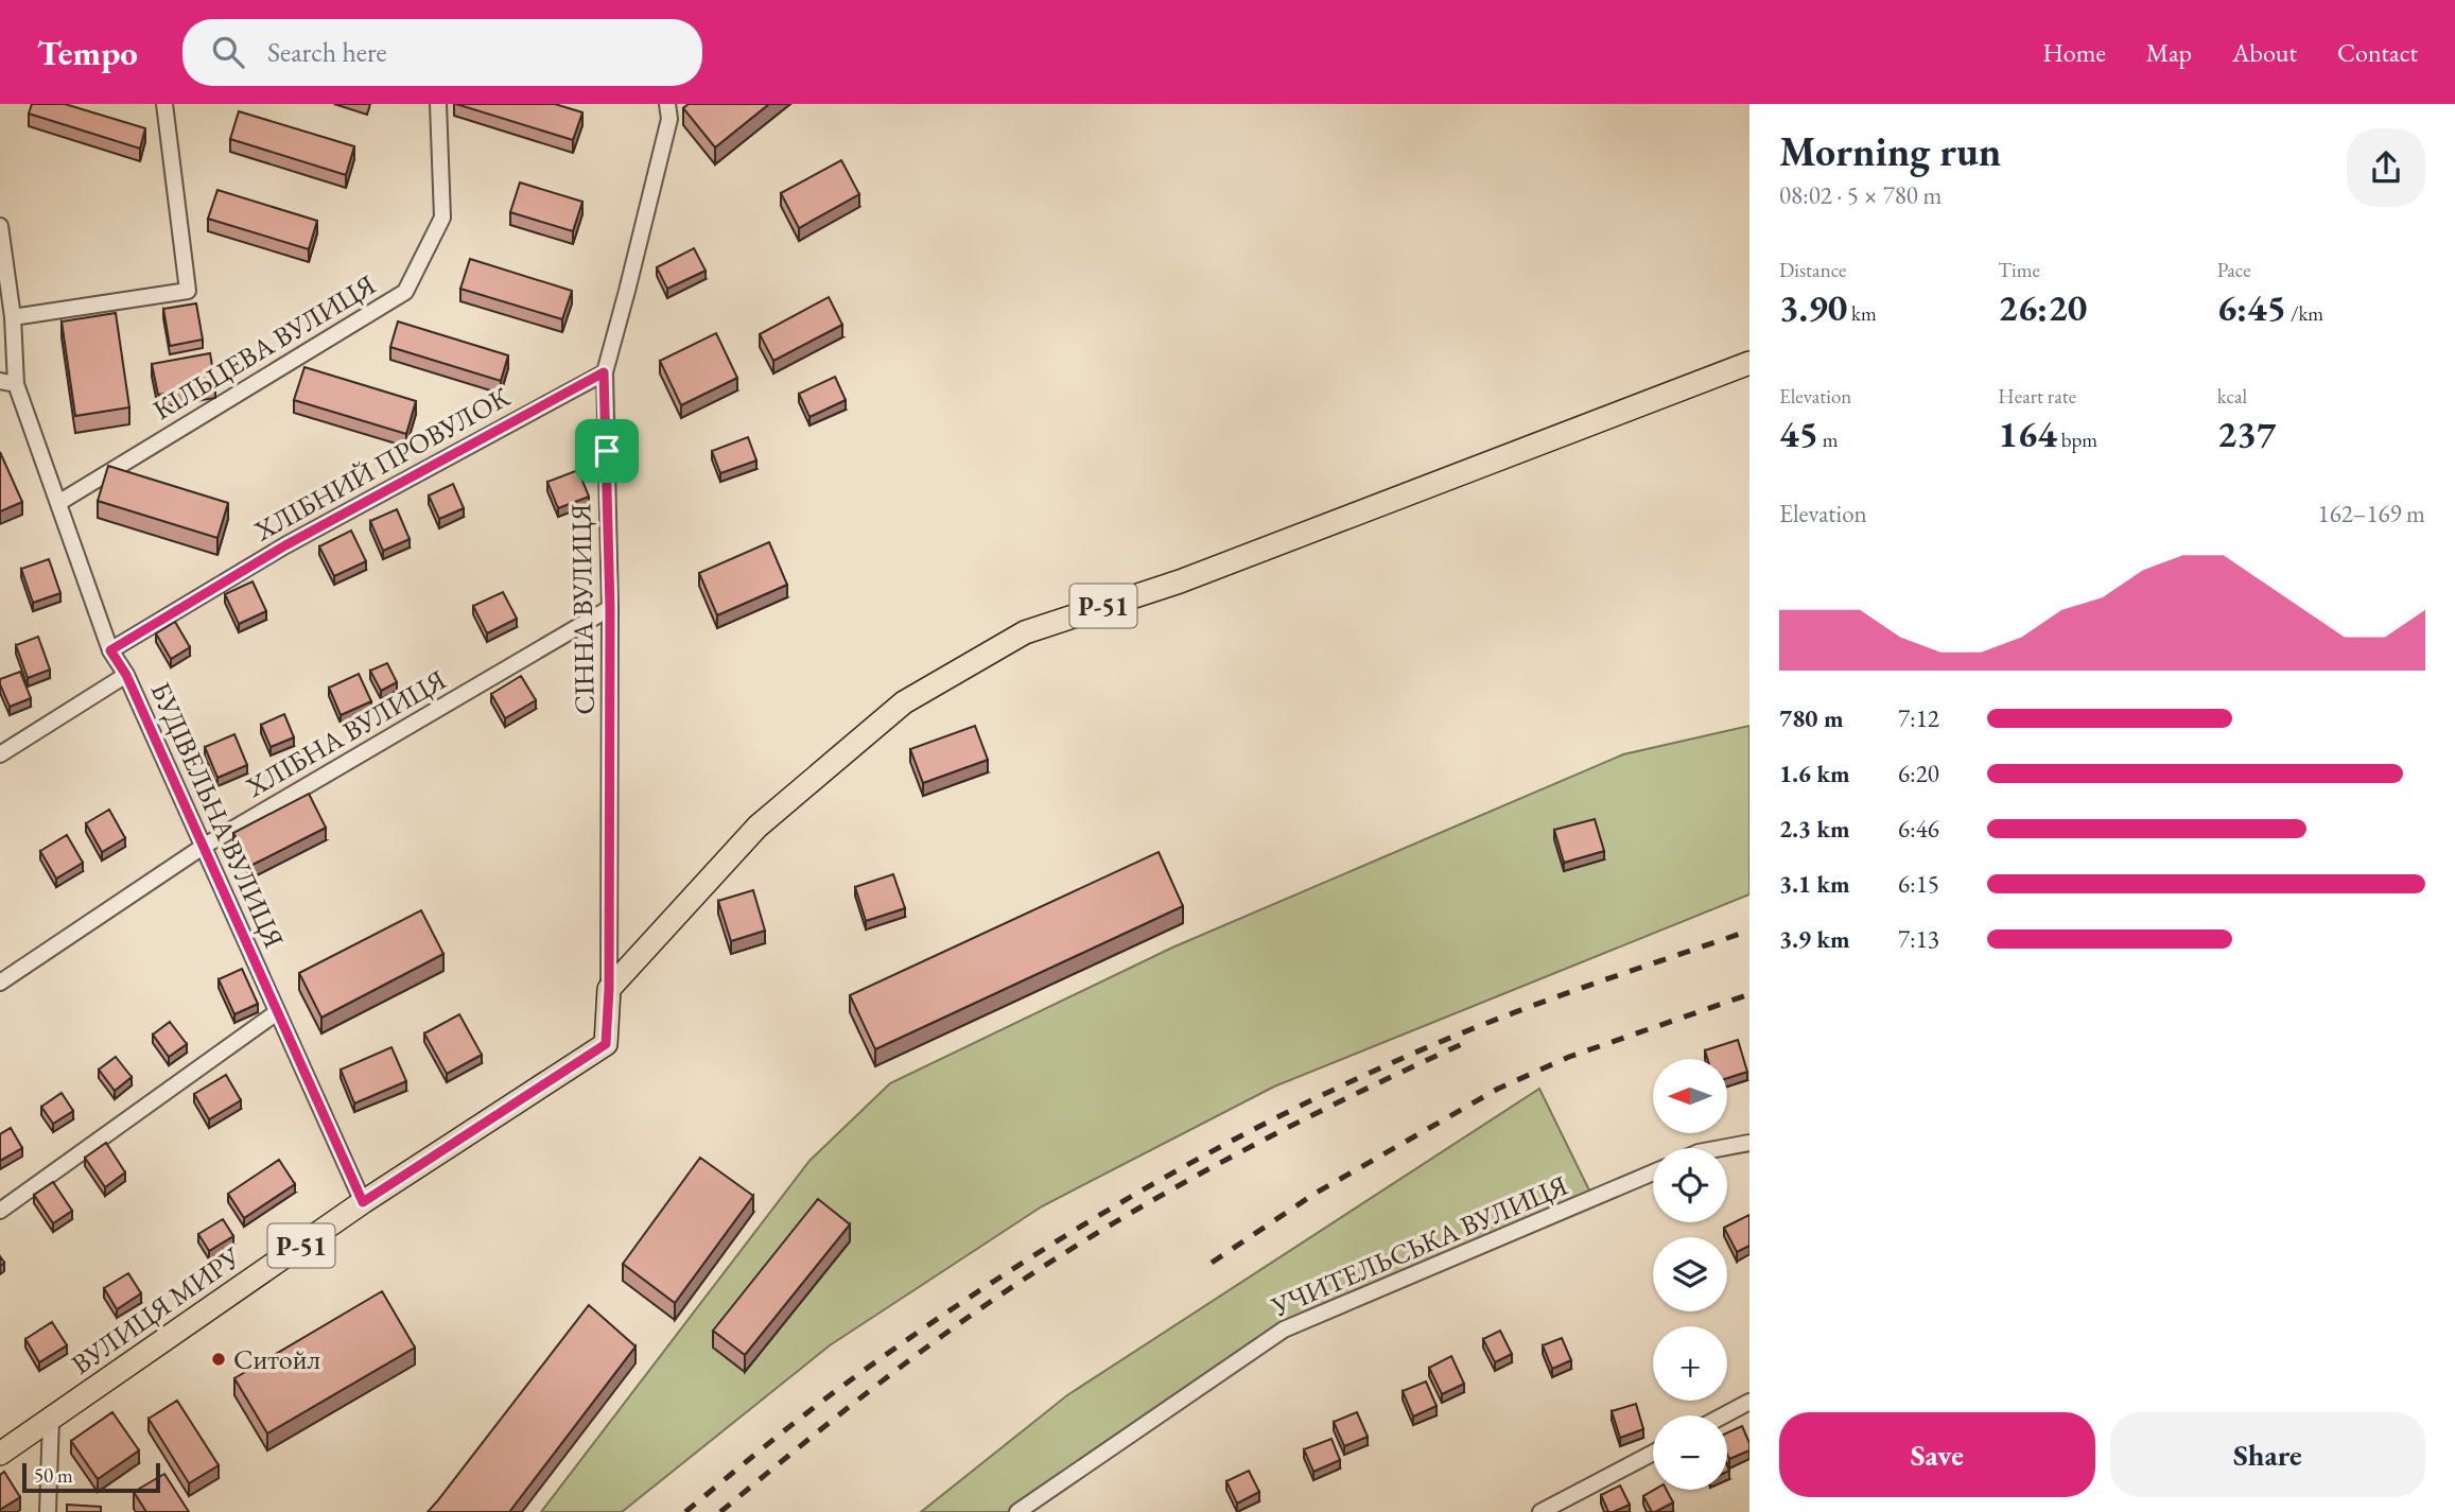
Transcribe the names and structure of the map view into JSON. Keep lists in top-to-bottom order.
{
  "streets": {
    "main road": ["Р-51", "ВУЛИЦЯ МИРУ"],
    "street": [
      "КІЛЬЦЕВА ВУЛИЦЯ",
      "ХЛІБНИЙ ПРОВУЛОК",
      "СІННА ВУЛИЦЯ",
      "ХЛІБНА ВУЛИЦЯ",
      "БУДІВЕЛЬНА ВУЛИЦЯ",
      "УЧИТЕЛЬСЬКА ВУЛИЦЯ"
    ]
  },
  "crossings": [
    ["КІЛЬЦЕВА ВУЛИЦЯ", "БУДІВЕЛЬНА ВУЛИЦЯ"],
    ["ХЛІБНИЙ ПРОВУЛОК", "СІННА ВУЛИЦЯ"],
    ["ХЛІБНИЙ ПРОВУЛОК", "БУДІВЕЛЬНА ВУЛИЦЯ"],
    ["Р-51", "СІННА ВУЛИЦЯ"],
    ["Р-51", "ВУЛИЦЯ МИРУ"],
    ["СІННА ВУЛИЦЯ", "ХЛІБНА ВУЛИЦЯ"],
    ["СІННА ВУЛИЦЯ", "ВУЛИЦЯ МИРУ"],
    ["ХЛІБНА ВУЛИЦЯ", "БУДІВЕЛЬНА ВУЛИЦЯ"],
    ["БУДІВЕЛЬНА ВУЛИЦЯ", "ВУЛИЦЯ МИРУ"]
  ],
  "places": ["Ситойл"],
  "scale_bar": "50 m",
  "north": "left",
  "page": {
    "header": "Tempo",
    "search": "Search here",
    "nav": [
      "Home",
      "Map",
      "About",
      "Contact"
    ],
    "heading": ["Morning run", "08:02 · 5 × 780 m"],
    "stats": [
      ["Distance", "3.90 km"],
      ["Time", "26:20"],
      ["Pace", "6:45 /km"],
      ["Elevation", "45 m"],
      ["Heart rate", "164 bpm"],
      ["kcal", "237"]
    ],
    "chart": ["Elevation", "162–169 m"],
    "list": [
      {
        "name": "780 m",
        "note": "7:12"
      },
      {
        "name": "1.6 km",
        "note": "6:20"
      },
      {
        "name": "2.3 km",
        "note": "6:46"
      },
      {
        "name": "3.1 km",
        "note": "6:15"
      },
      {
        "name": "3.9 km",
        "note": "7:13"
      }
    ],
    "map_buttons": ["+", "−"],
    "buttons": ["Save", "Share"],
    "scale": "50 m"
  }
}
